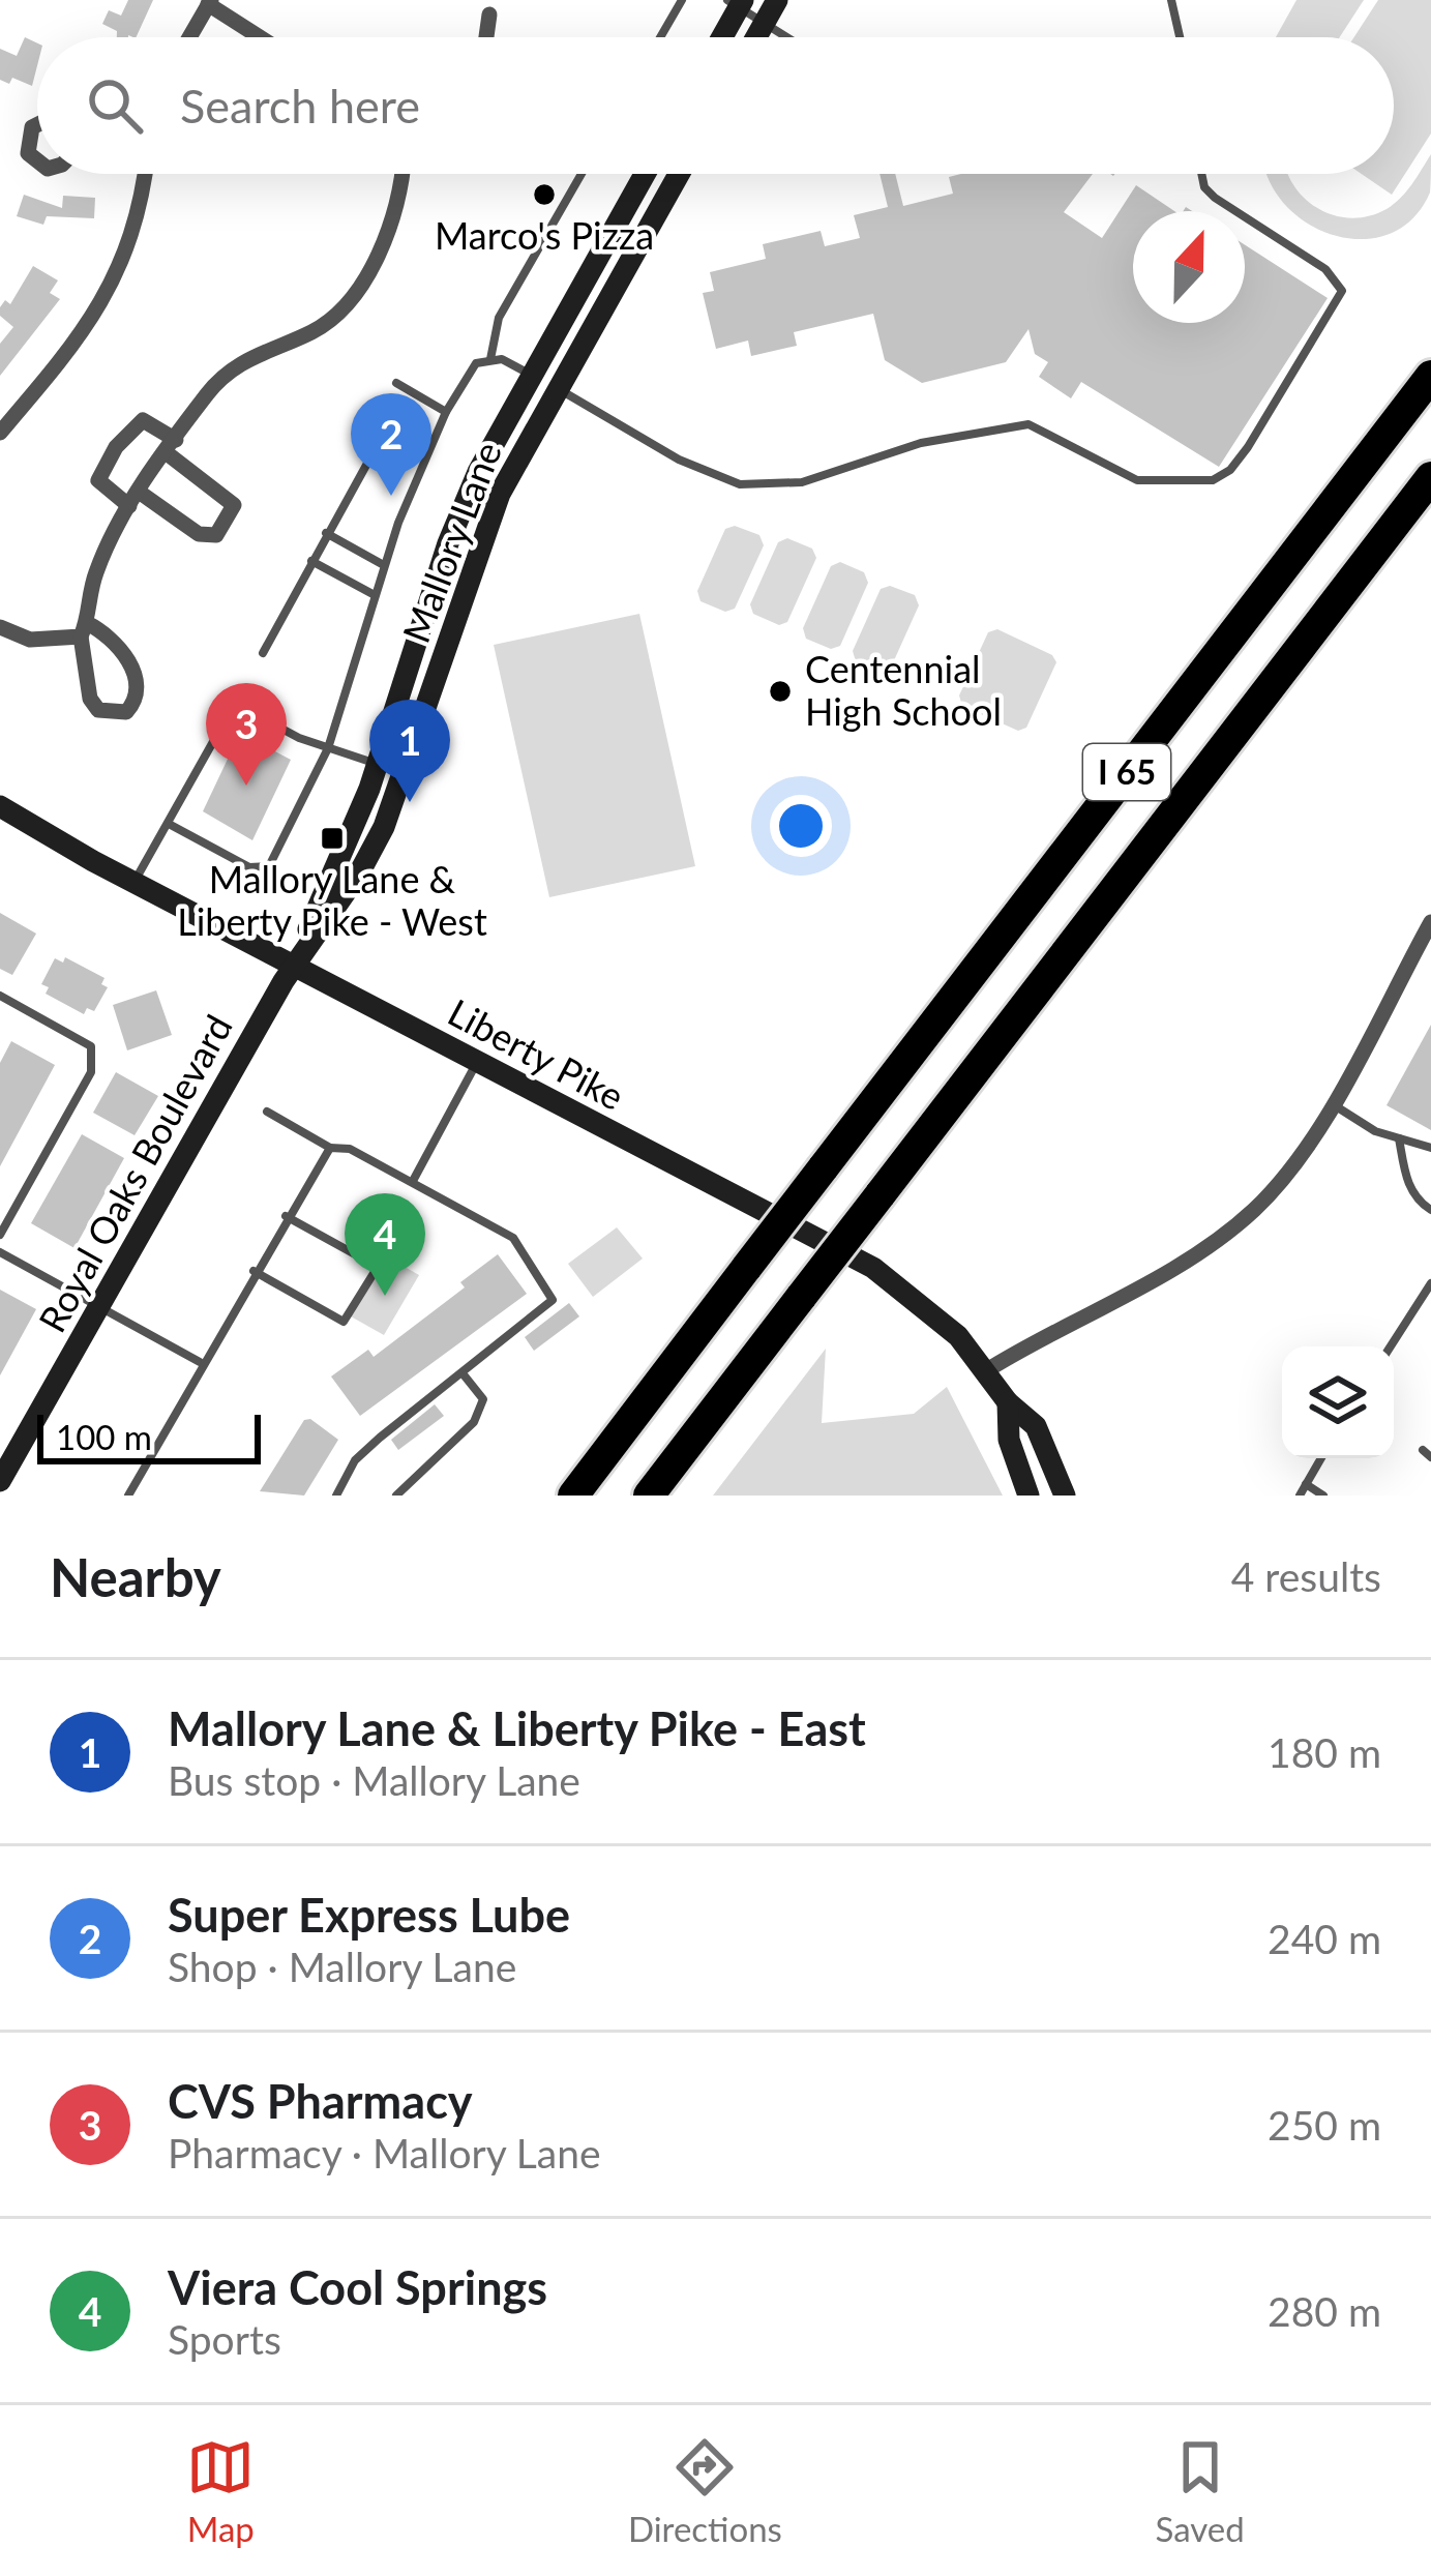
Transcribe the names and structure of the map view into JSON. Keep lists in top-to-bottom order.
{
  "streets": {
    "highway": ["I 65"],
    "main road": ["Mallory Lane", "Liberty Pike", "Royal Oaks Boulevard"]
  },
  "crossings": [
    ["Mallory Lane", "Liberty Pike"],
    ["Mallory Lane", "Royal Oaks Boulevard"],
    ["Liberty Pike", "Royal Oaks Boulevard"]
  ],
  "places": {
    "other": ["Marco's Pizza", "Centennial High School"],
    "transit": ["Mallory Lane & Liberty Pike - West"]
  },
  "scale_bar": "100 m",
  "north": "top",
  "page": {
    "search": "Search here",
    "pins": [
      "2",
      "3",
      "1",
      "4"
    ],
    "scale": "100 m",
    "heading": ["Nearby", "4 results"],
    "list": [
      {
        "mark": "1",
        "name": "Mallory Lane & Liberty Pike - East",
        "note": "Bus stop · Mallory Lane",
        "value": "180 m"
      },
      {
        "mark": "2",
        "name": "Super Express Lube",
        "note": "Shop · Mallory Lane",
        "value": "240 m"
      },
      {
        "mark": "3",
        "name": "CVS Pharmacy",
        "note": "Pharmacy · Mallory Lane",
        "value": "250 m"
      },
      {
        "mark": "4",
        "name": "Viera Cool Springs",
        "note": "Sports",
        "value": "280 m"
      }
    ],
    "nav": ["Map", "Directions", "Saved"]
  }
}
